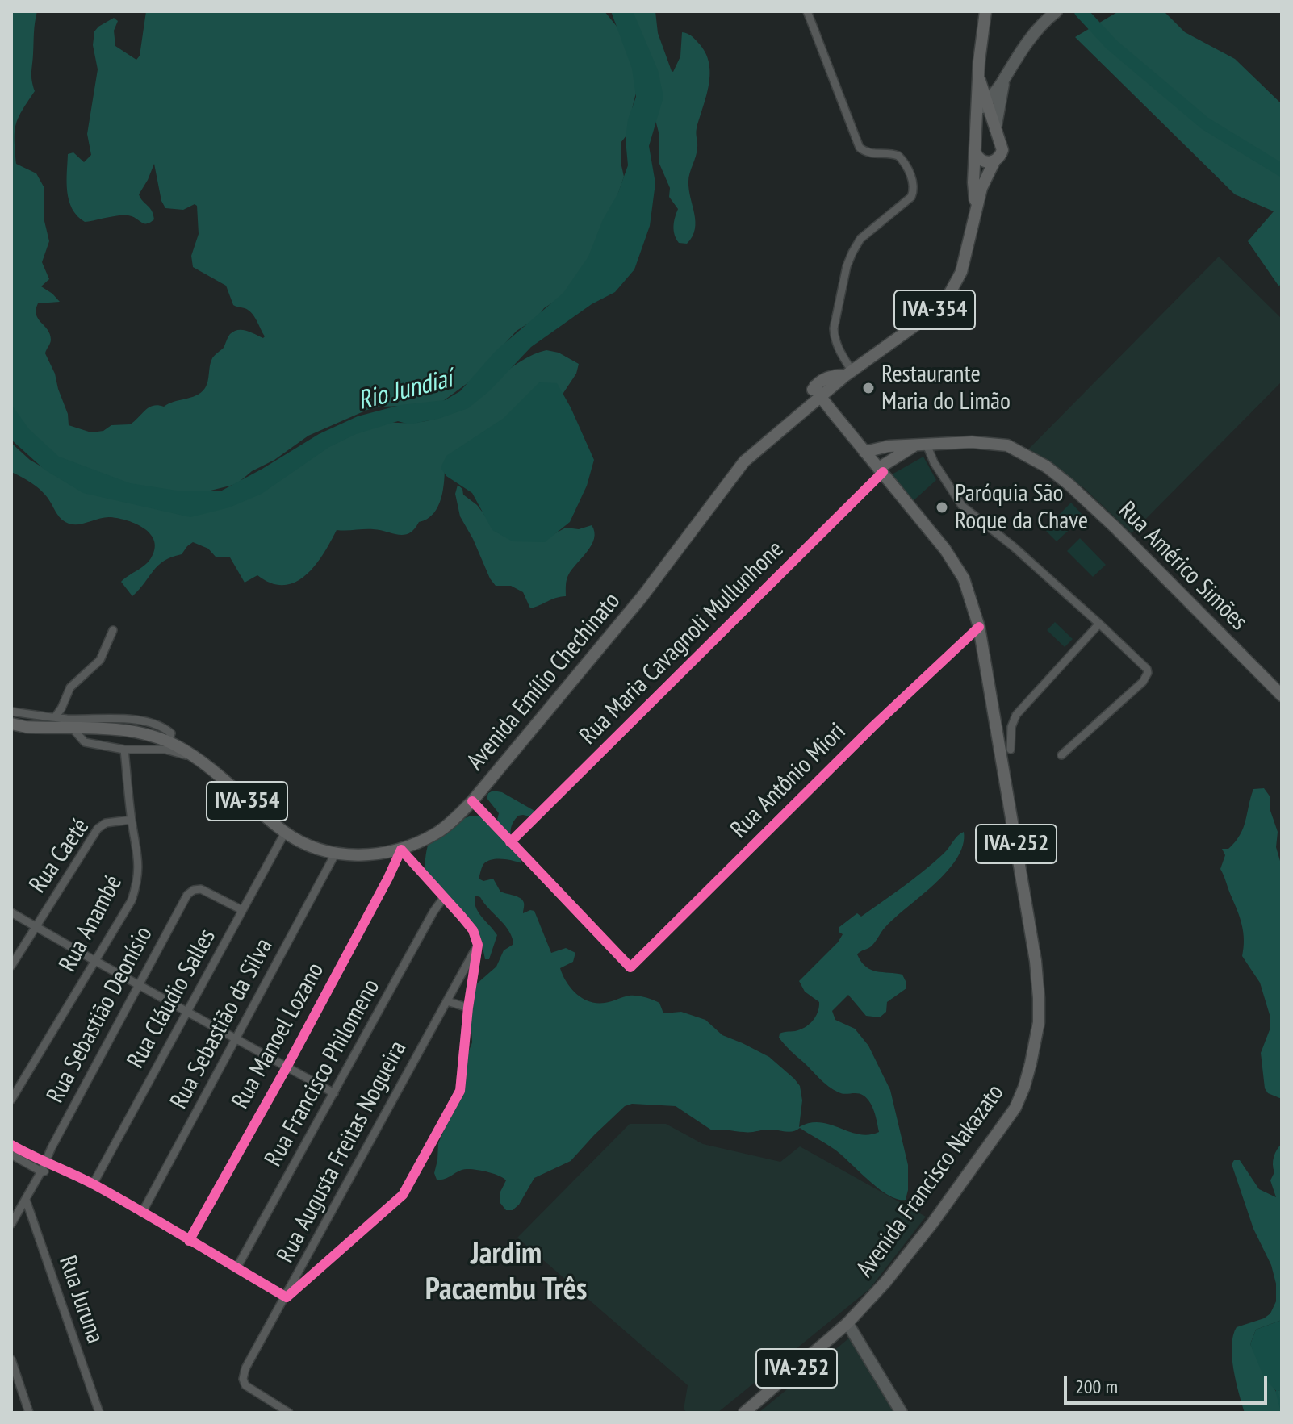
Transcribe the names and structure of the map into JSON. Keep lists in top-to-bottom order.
{
  "streets": {
    "main road": [
      "IVA-354",
      "Rua Américo Simões",
      "Rua Maria Cavagnoli Mullunhone",
      "Avenida Emílio Chechinato",
      "IVA-252",
      "Avenida Francisco Nakazato"
    ],
    "street": [
      "Rua Antônio Miori",
      "Rua Caeté",
      "Rua Anambé",
      "Rua Cláudio Salles",
      "Rua Sebastião Deonísio",
      "Rua Sebastião da Silva",
      "Rua Manoel Lozano",
      "Rua Francisco Philomeno",
      "Rua Augusta Freitas Nogueira",
      "Rua Juruna"
    ]
  },
  "crossings": [
    ["Rua Américo Simões", "Rua Maria Cavagnoli Mullunhone"],
    ["Rua Américo Simões", "Avenida Francisco Nakazato"],
    ["Rua Maria Cavagnoli Mullunhone", "Rua Antônio Miori"],
    ["Rua Maria Cavagnoli Mullunhone", "Avenida Francisco Nakazato"],
    ["Avenida Emílio Chechinato", "Rua Cláudio Salles"],
    ["Avenida Emílio Chechinato", "Rua Sebastião da Silva"],
    ["Avenida Emílio Chechinato", "Rua Manoel Lozano"],
    ["Avenida Emílio Chechinato", "Avenida Francisco Nakazato"],
    ["Rua Antônio Miori", "Avenida Francisco Nakazato"],
    ["Rua Caeté", "Rua Anambé"],
    ["Rua Cláudio Salles", "Rua Sebastião Deonísio"],
    ["Rua Sebastião Deonísio", "Rua Juruna"]
  ],
  "districts": ["Jardim Pacaembu Três"],
  "water": ["Rio Jundiaí"],
  "places": ["Restaurante Maria do Limão", "Paróquia São Roque da Chave"],
  "scale_bar": "200 m"
}
